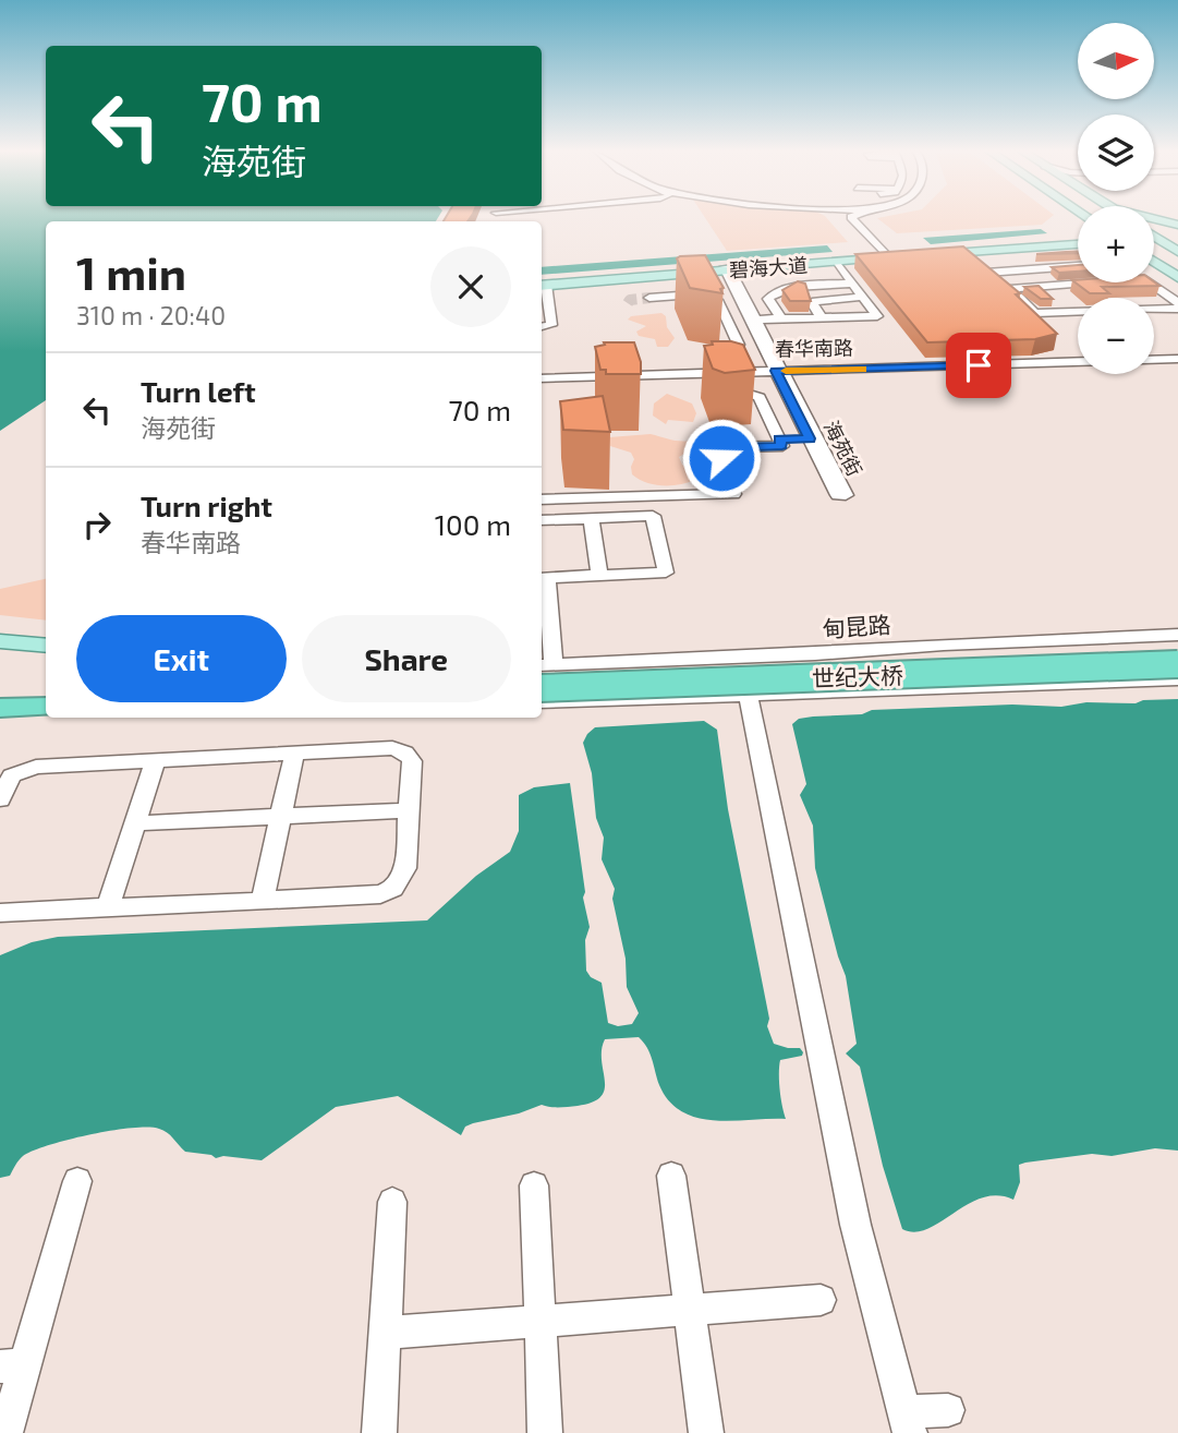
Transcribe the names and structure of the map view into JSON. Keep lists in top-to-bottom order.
{
  "streets": {
    "highway": ["世纪大桥"],
    "main road": ["碧海大道"],
    "street": ["春华南路", "海苑街", "甸昆路"]
  },
  "crossings": [
    ["碧海大道", "海苑街"],
    ["春华南路", "海苑街"],
    ["甸昆路", "世纪大桥"]
  ],
  "north": "right",
  "page": {
    "map_buttons": ["+", "−"],
    "turn": ["70 m", "海苑街"],
    "heading": ["1 min", "310 m · 20:40"],
    "list": [
      {
        "name": "Turn left",
        "note": "海苑街",
        "value": "70 m"
      },
      {
        "name": "Turn right",
        "note": "春华南路",
        "value": "100 m"
      }
    ],
    "buttons": ["Exit", "Share"]
  }
}
